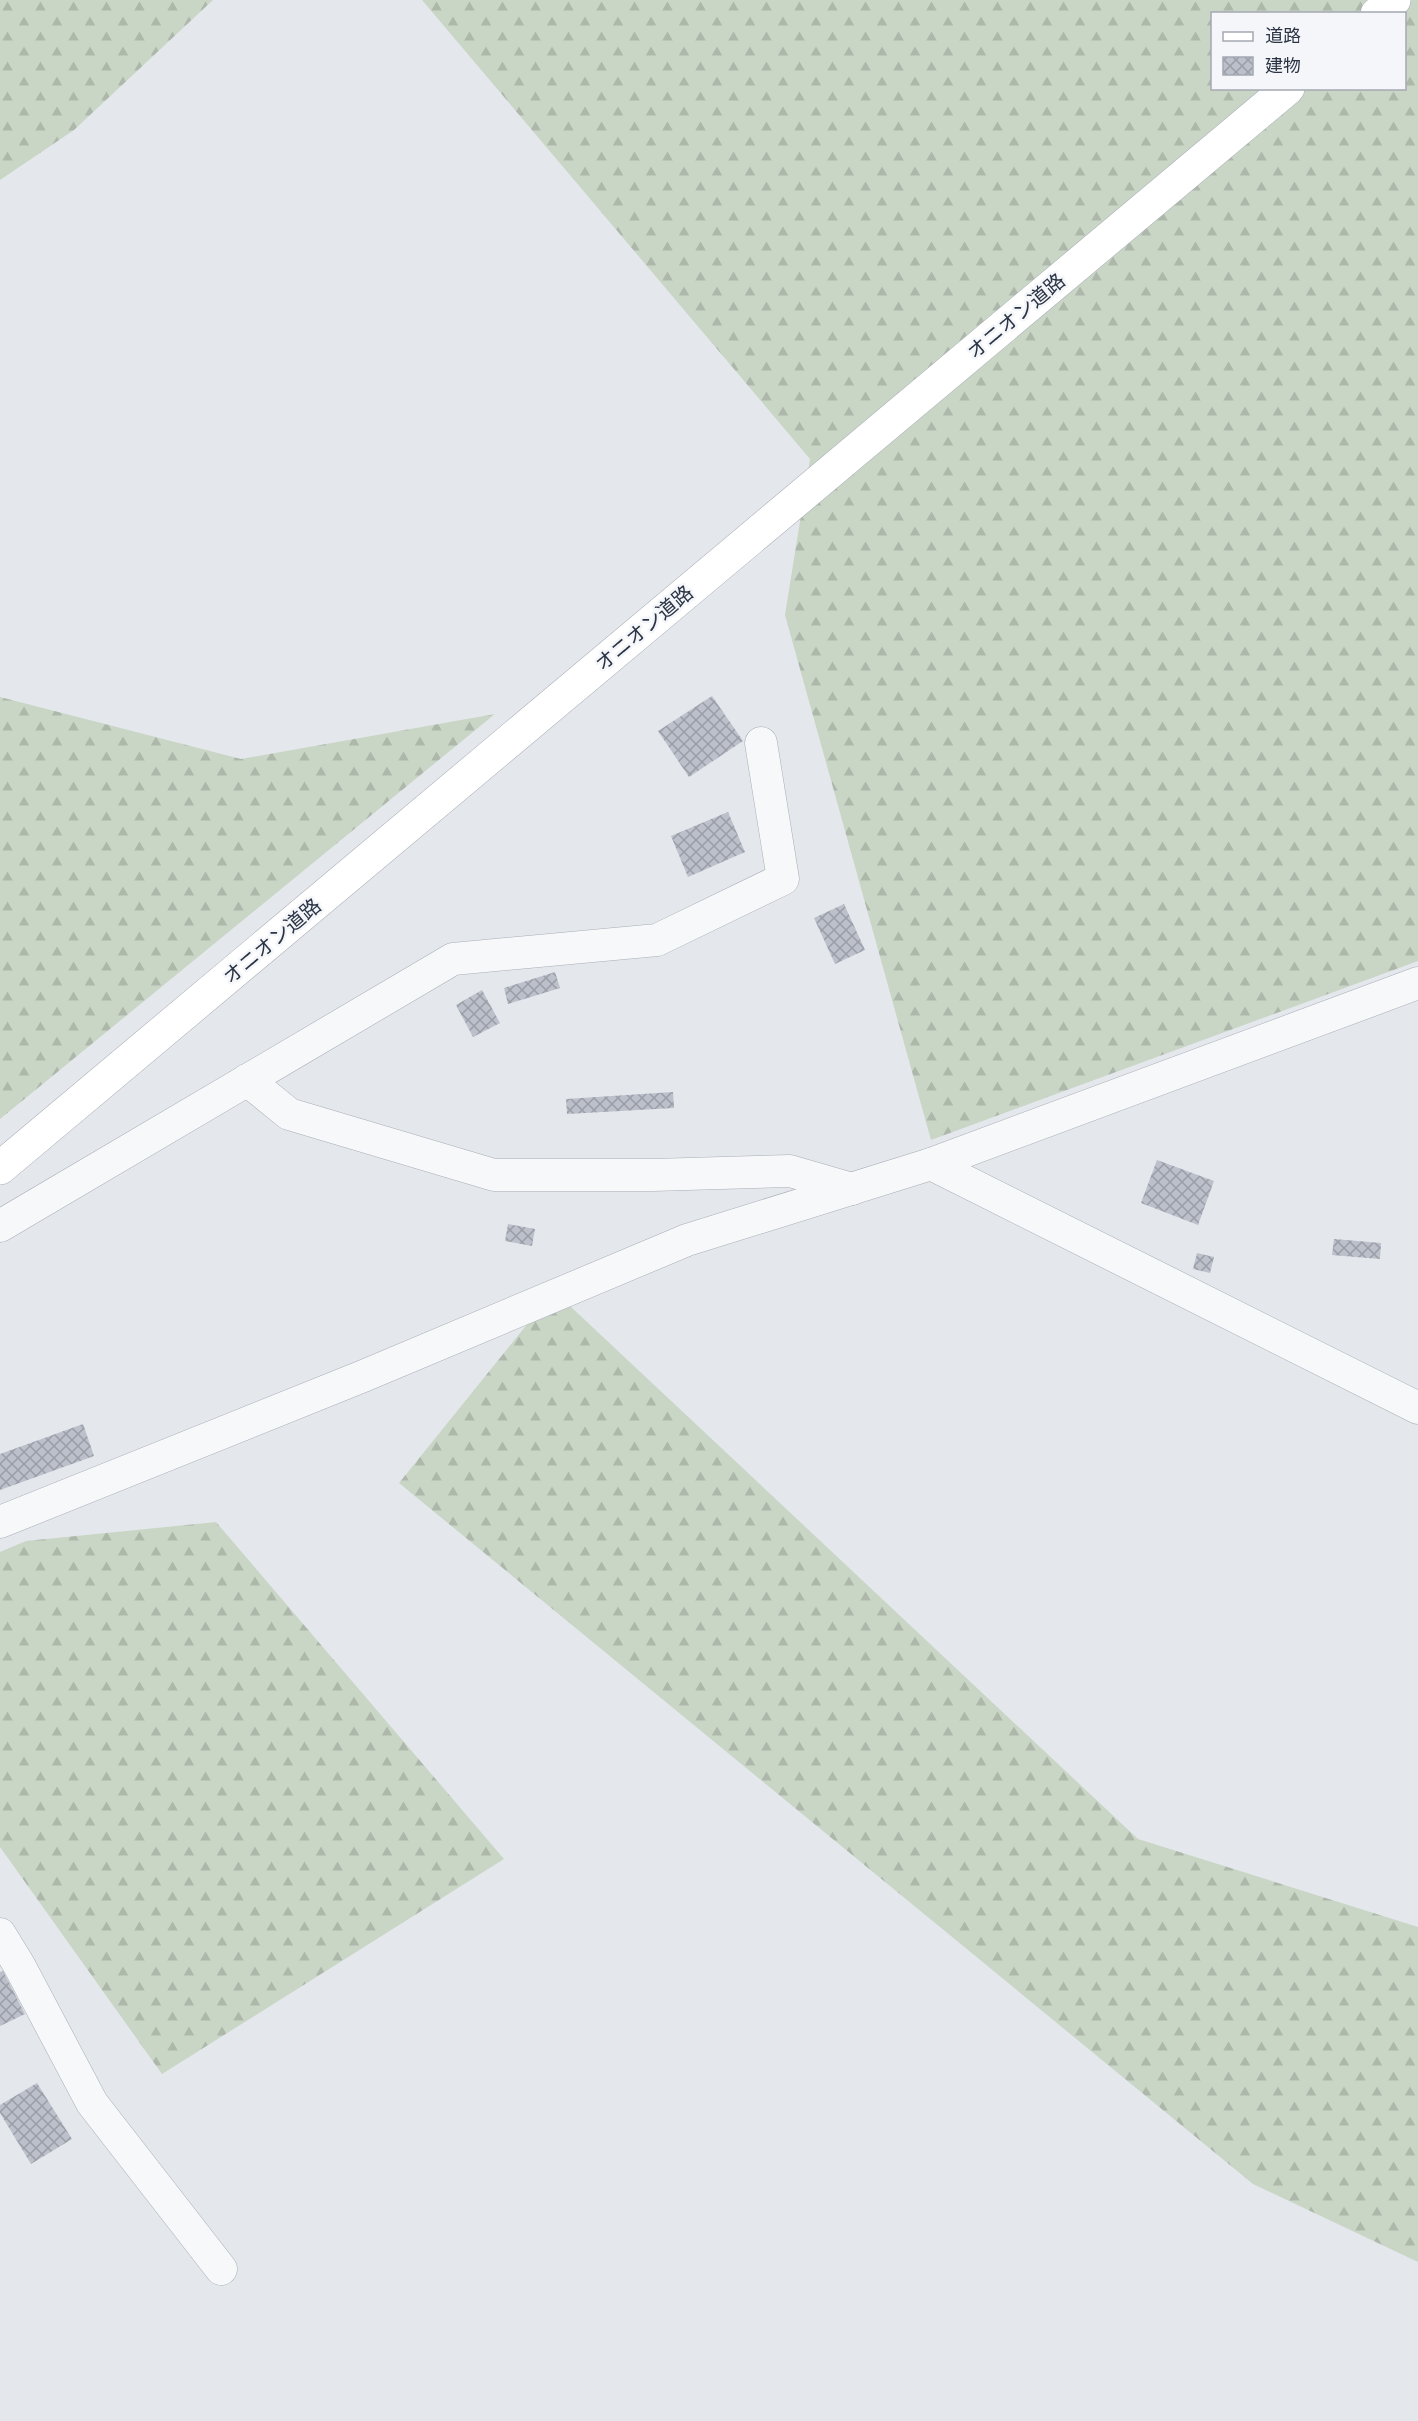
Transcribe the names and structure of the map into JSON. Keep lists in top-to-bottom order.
{
  "streets": {
    "street": ["オニオン道路"]
  },
  "legend": ["道路", "建物"]
}
